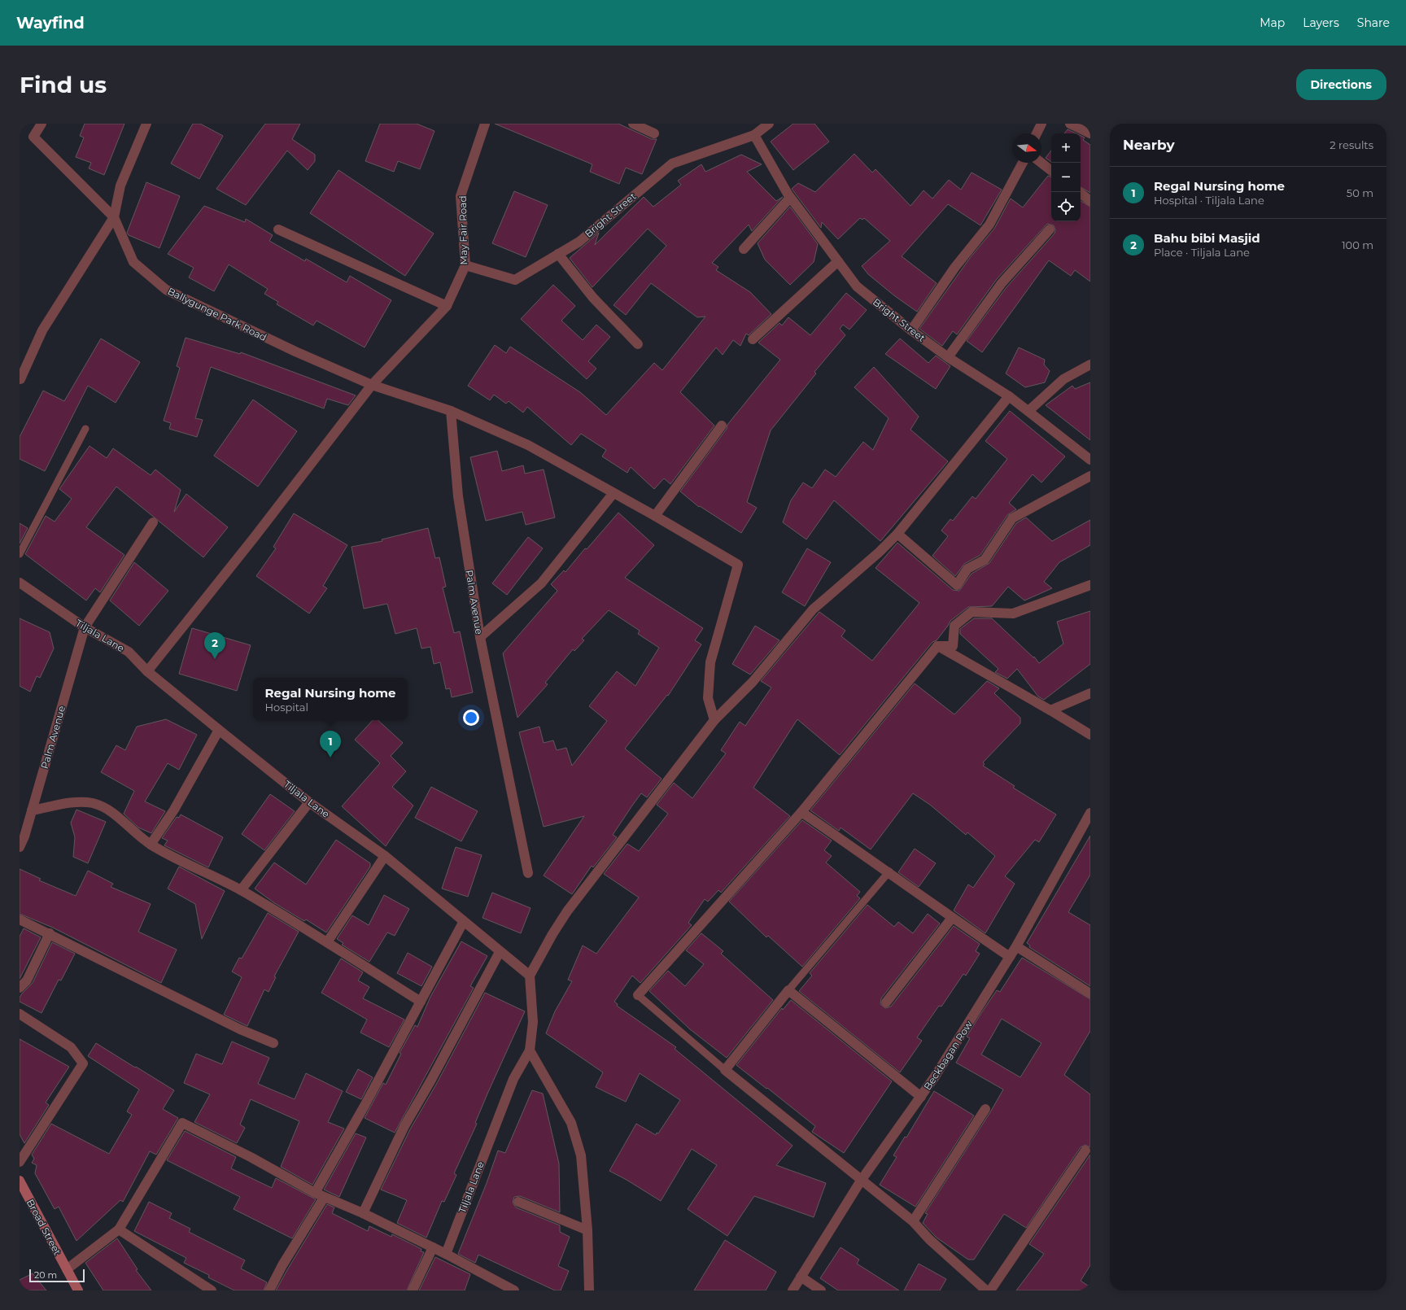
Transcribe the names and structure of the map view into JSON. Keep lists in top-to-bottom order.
{
  "streets": {
    "street": [
      "Bright Street",
      "May Fair Road",
      "Ballygunge Park Road",
      "Palm Avenue",
      "Tiljala Lane",
      "Beckbagan Row",
      "Broad Street"
    ]
  },
  "crossings": [
    ["Bright Street", "May Fair Road"],
    ["May Fair Road", "Ballygunge Park Road"],
    ["May Fair Road", "Tiljala Lane"],
    ["Palm Avenue", "Tiljala Lane"]
  ],
  "scale_bar": "20 m",
  "north": "right",
  "page": {
    "header": "Wayfind",
    "nav": ["Map", "Layers", "Share"],
    "buttons": "Directions",
    "title": "Find us",
    "heading": ["Nearby", "2 results"],
    "map_buttons": ["+", "−"],
    "list": [
      {
        "mark": "1",
        "name": "Regal Nursing home",
        "note": "Hospital · Tiljala Lane",
        "value": "50 m"
      },
      {
        "mark": "2",
        "name": "Bahu bibi Masjid",
        "note": "Place · Tiljala Lane",
        "value": "100 m"
      }
    ],
    "pins": ["2", "1"],
    "popup": ["Regal Nursing home", "Hospital"],
    "scale": "20 m"
  }
}
